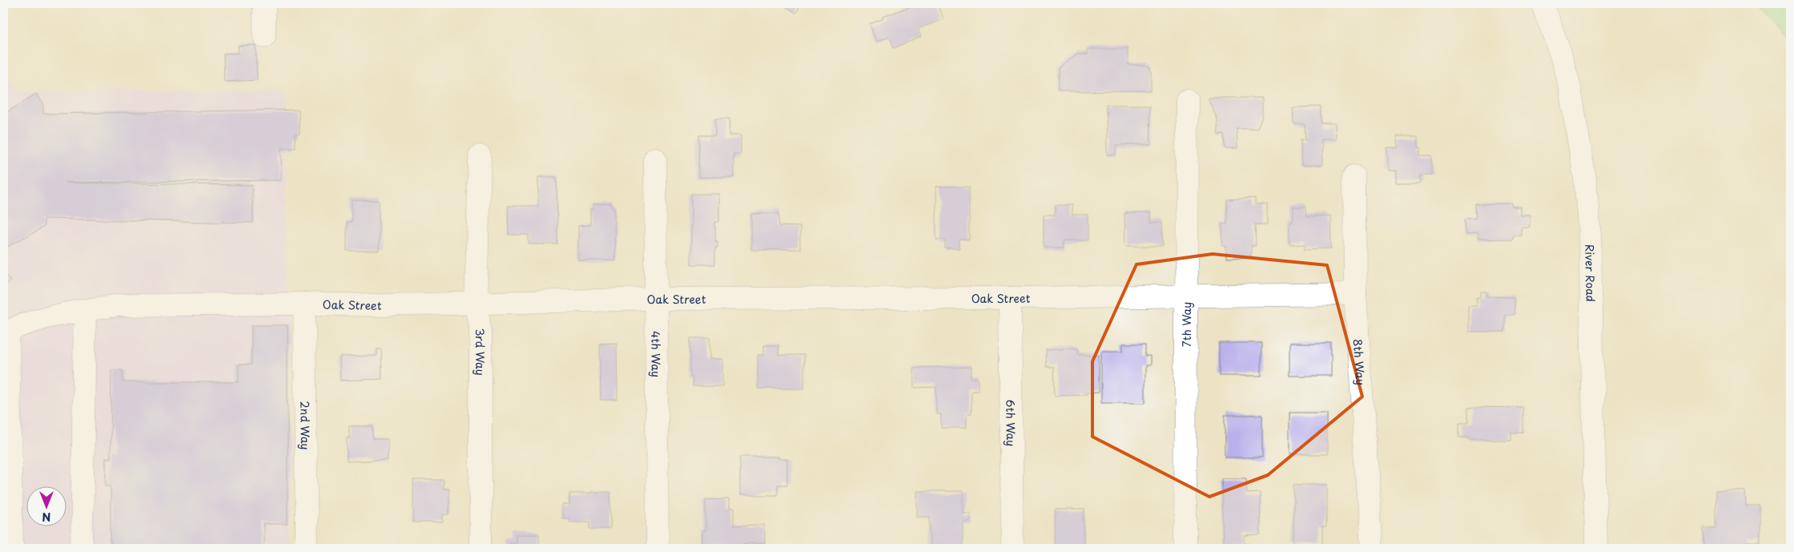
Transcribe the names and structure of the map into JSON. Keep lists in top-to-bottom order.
{
  "streets": {
    "street": [
      "River Road",
      "Oak Street",
      "7th Way",
      "3rd Way",
      "4th Way",
      "8th Way",
      "6th Way",
      "2nd Way"
    ]
  },
  "crossings": [
    ["Oak Street", "7th Way"],
    ["Oak Street", "3rd Way"],
    ["Oak Street", "4th Way"],
    ["Oak Street", "8th Way"],
    ["Oak Street", "6th Way"],
    ["Oak Street", "2nd Way"]
  ],
  "north": "bottom"
}
